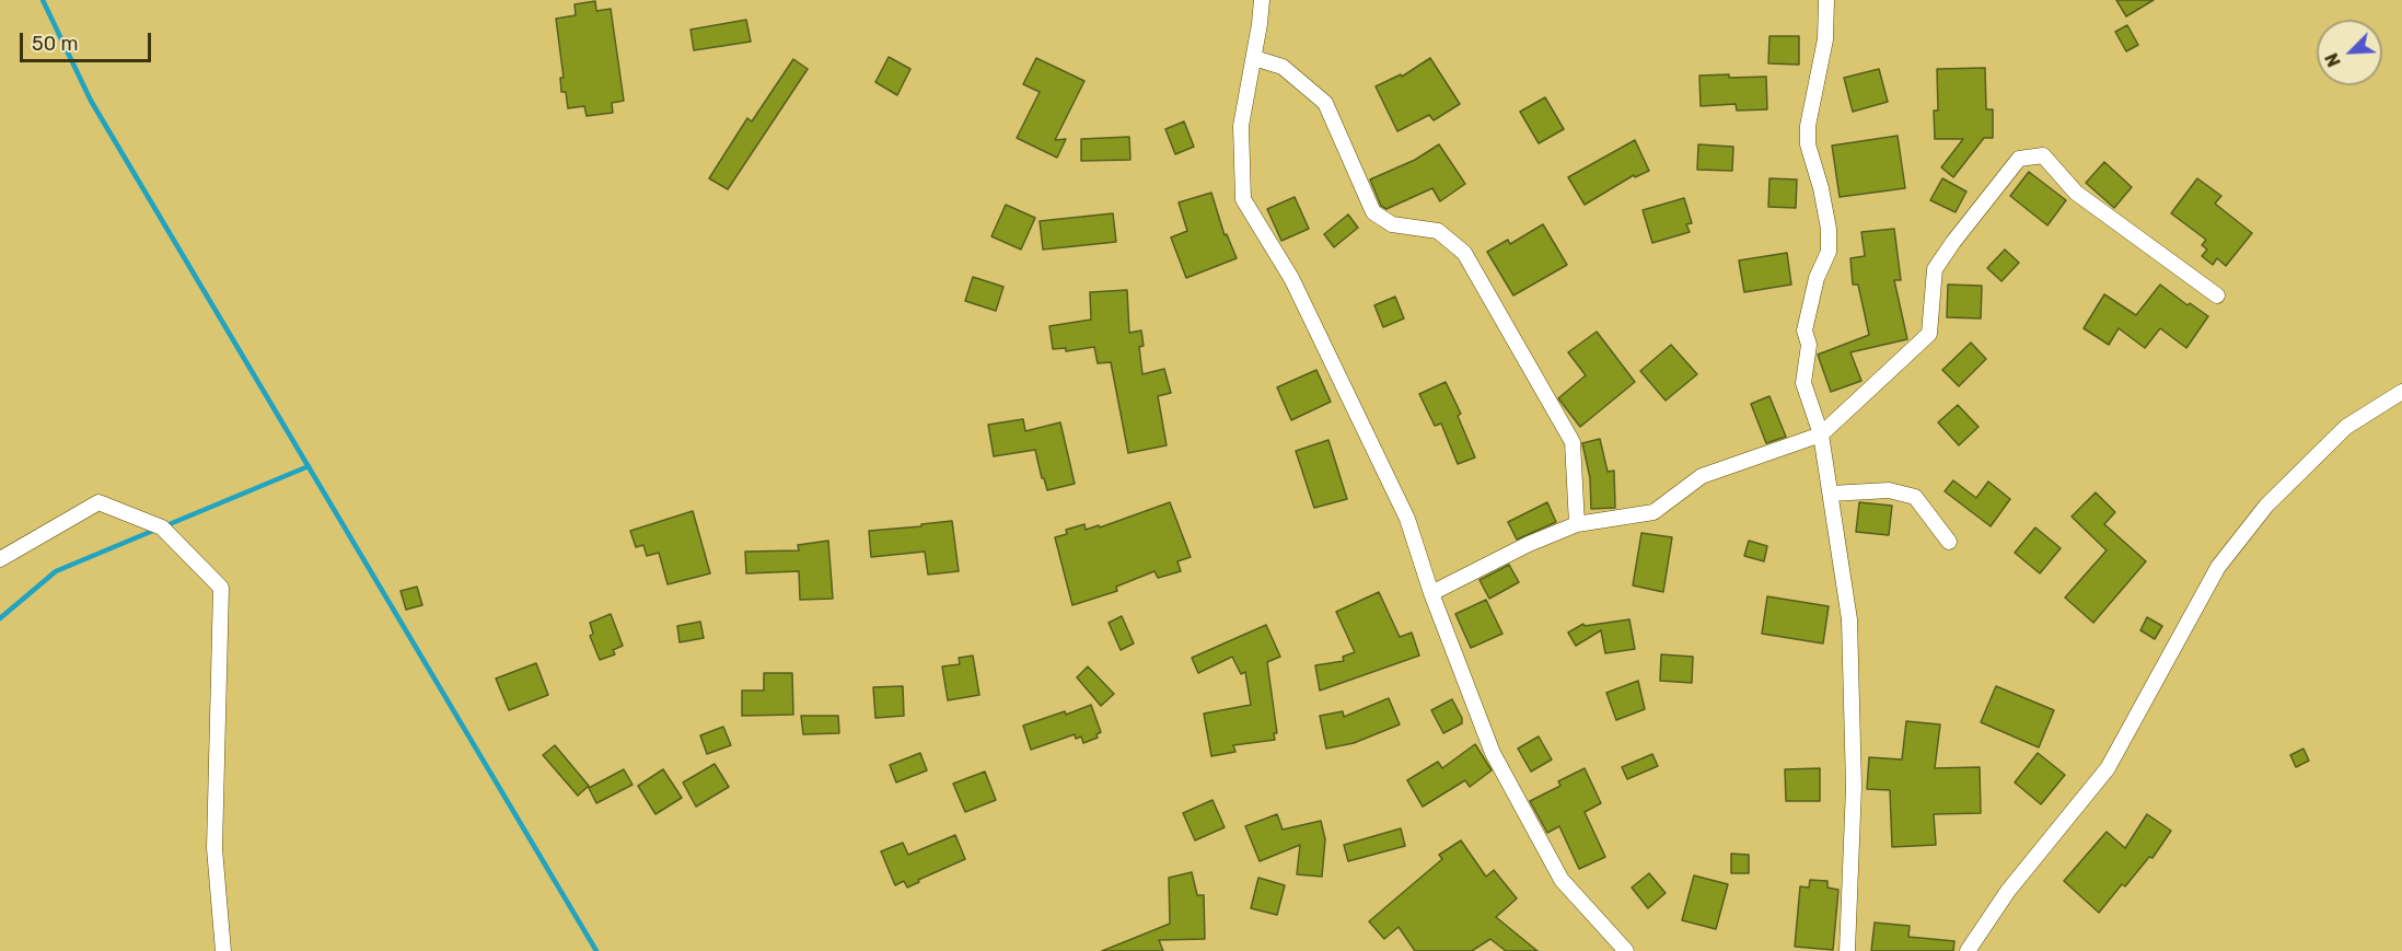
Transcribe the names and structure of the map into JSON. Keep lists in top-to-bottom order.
{
  "scale_bar": "50 m",
  "north": "bottom left"
}
